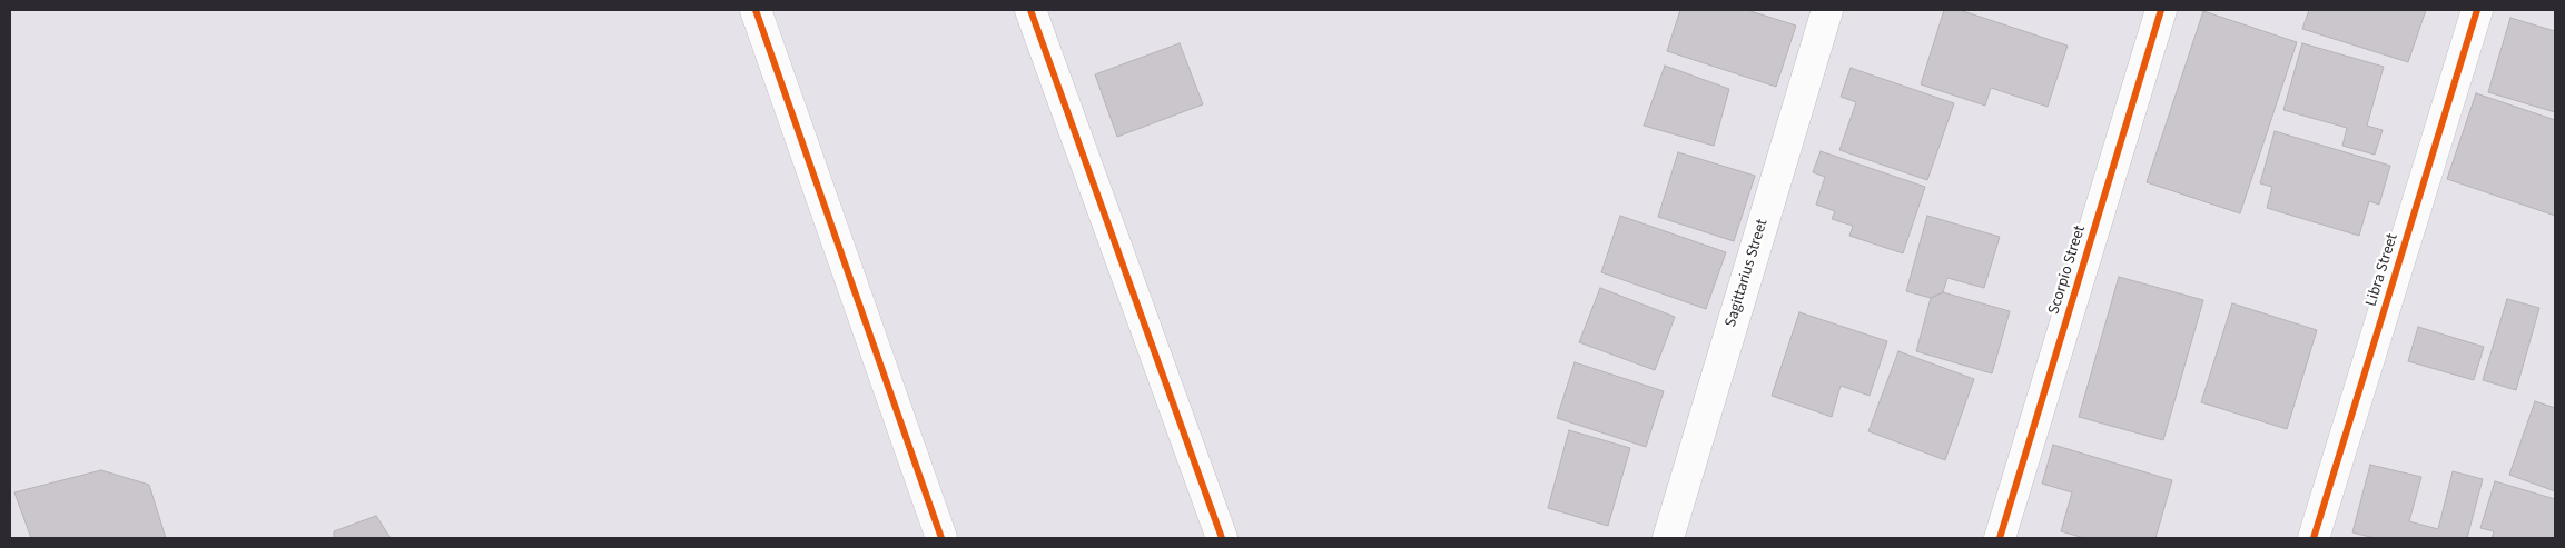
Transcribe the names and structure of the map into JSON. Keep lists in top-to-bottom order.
{
  "streets": {
    "street": ["Scorpio Street", "Libra Street", "Sagittarius Street"]
  }
}
